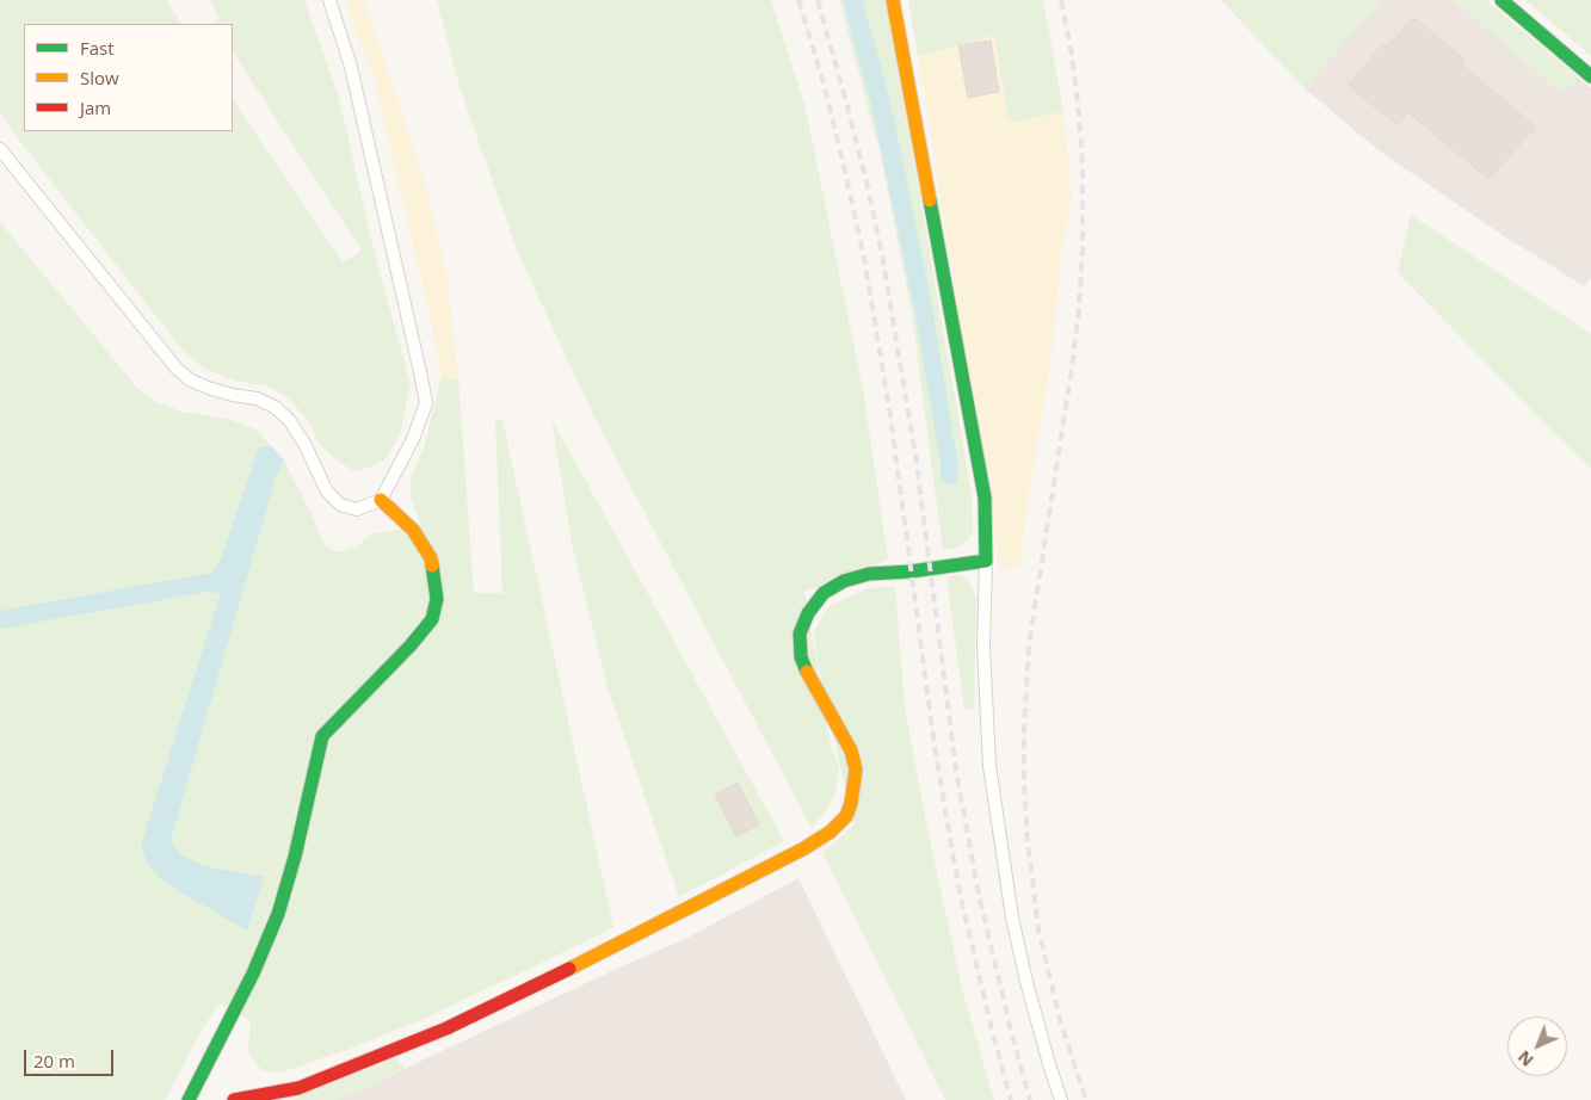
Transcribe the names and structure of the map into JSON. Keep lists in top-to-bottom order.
{
  "legend": ["Fast", "Slow", "Jam"],
  "scale_bar": "20 m",
  "north": "bottom left"
}
